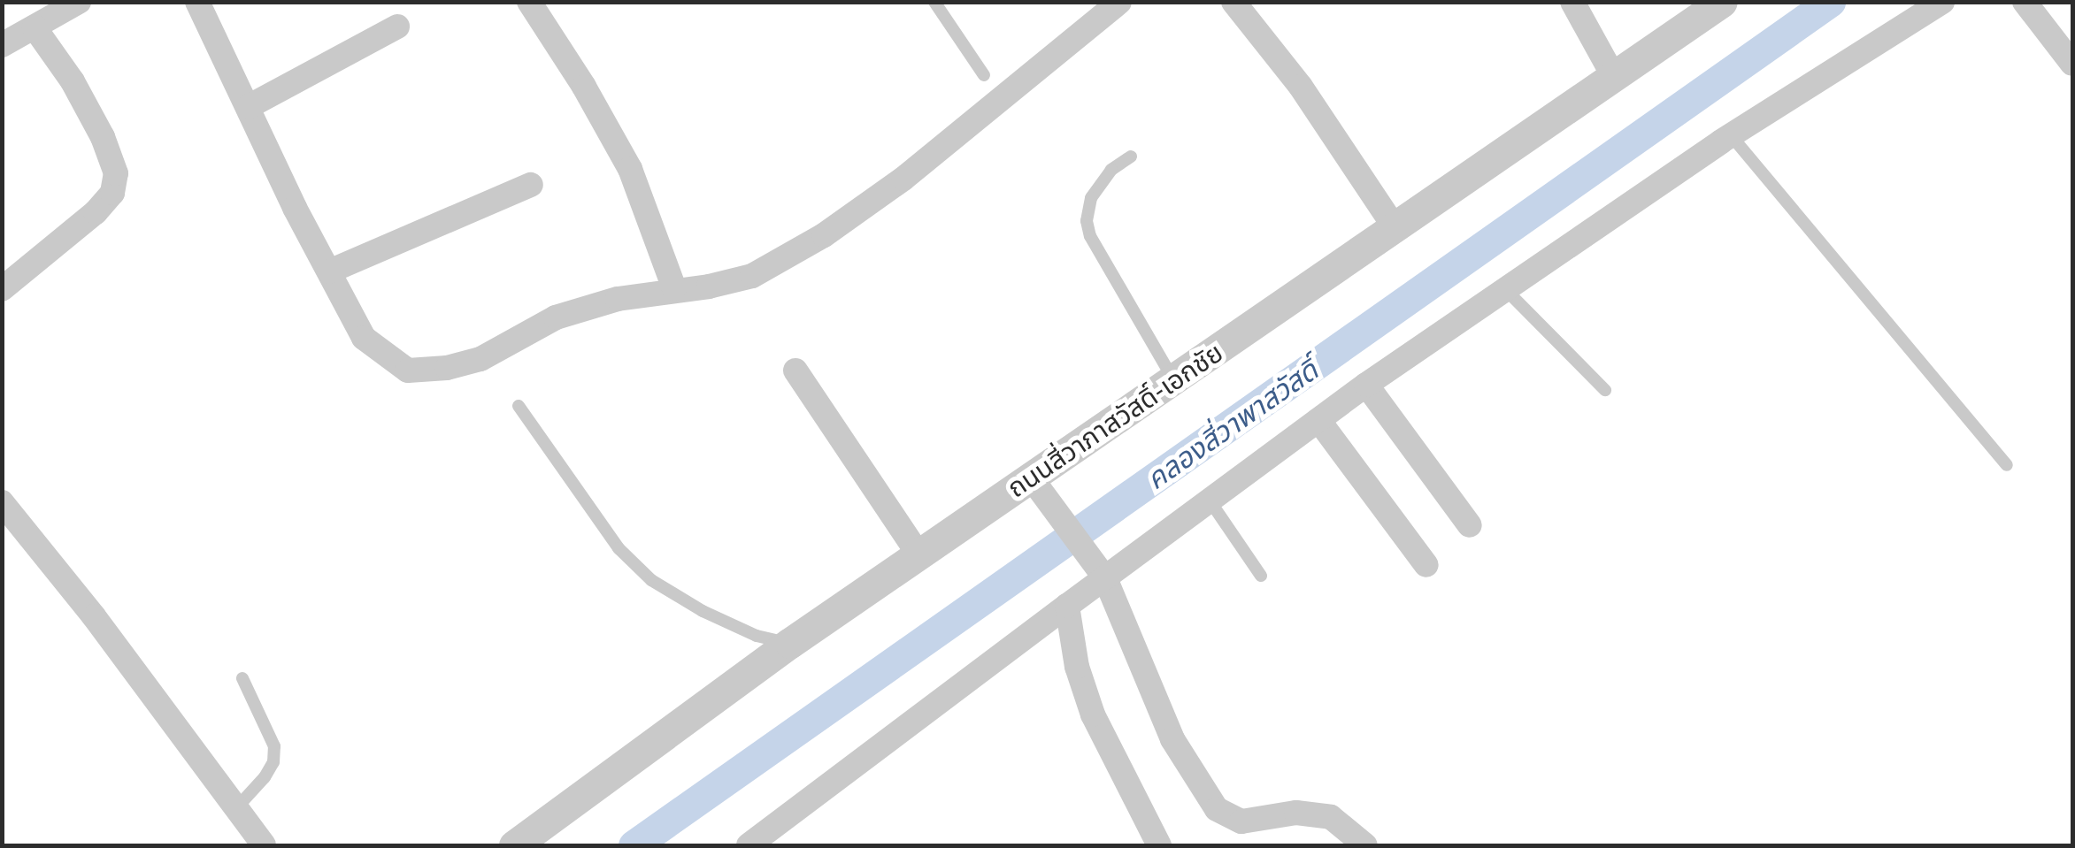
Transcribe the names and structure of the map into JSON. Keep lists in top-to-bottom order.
{
  "streets": {
    "street": ["ถนนสี่วาภาสวัสดิ์-เอกชัย"]
  },
  "water": ["คลองสี่วาพาสวัสดิ์"]
}
